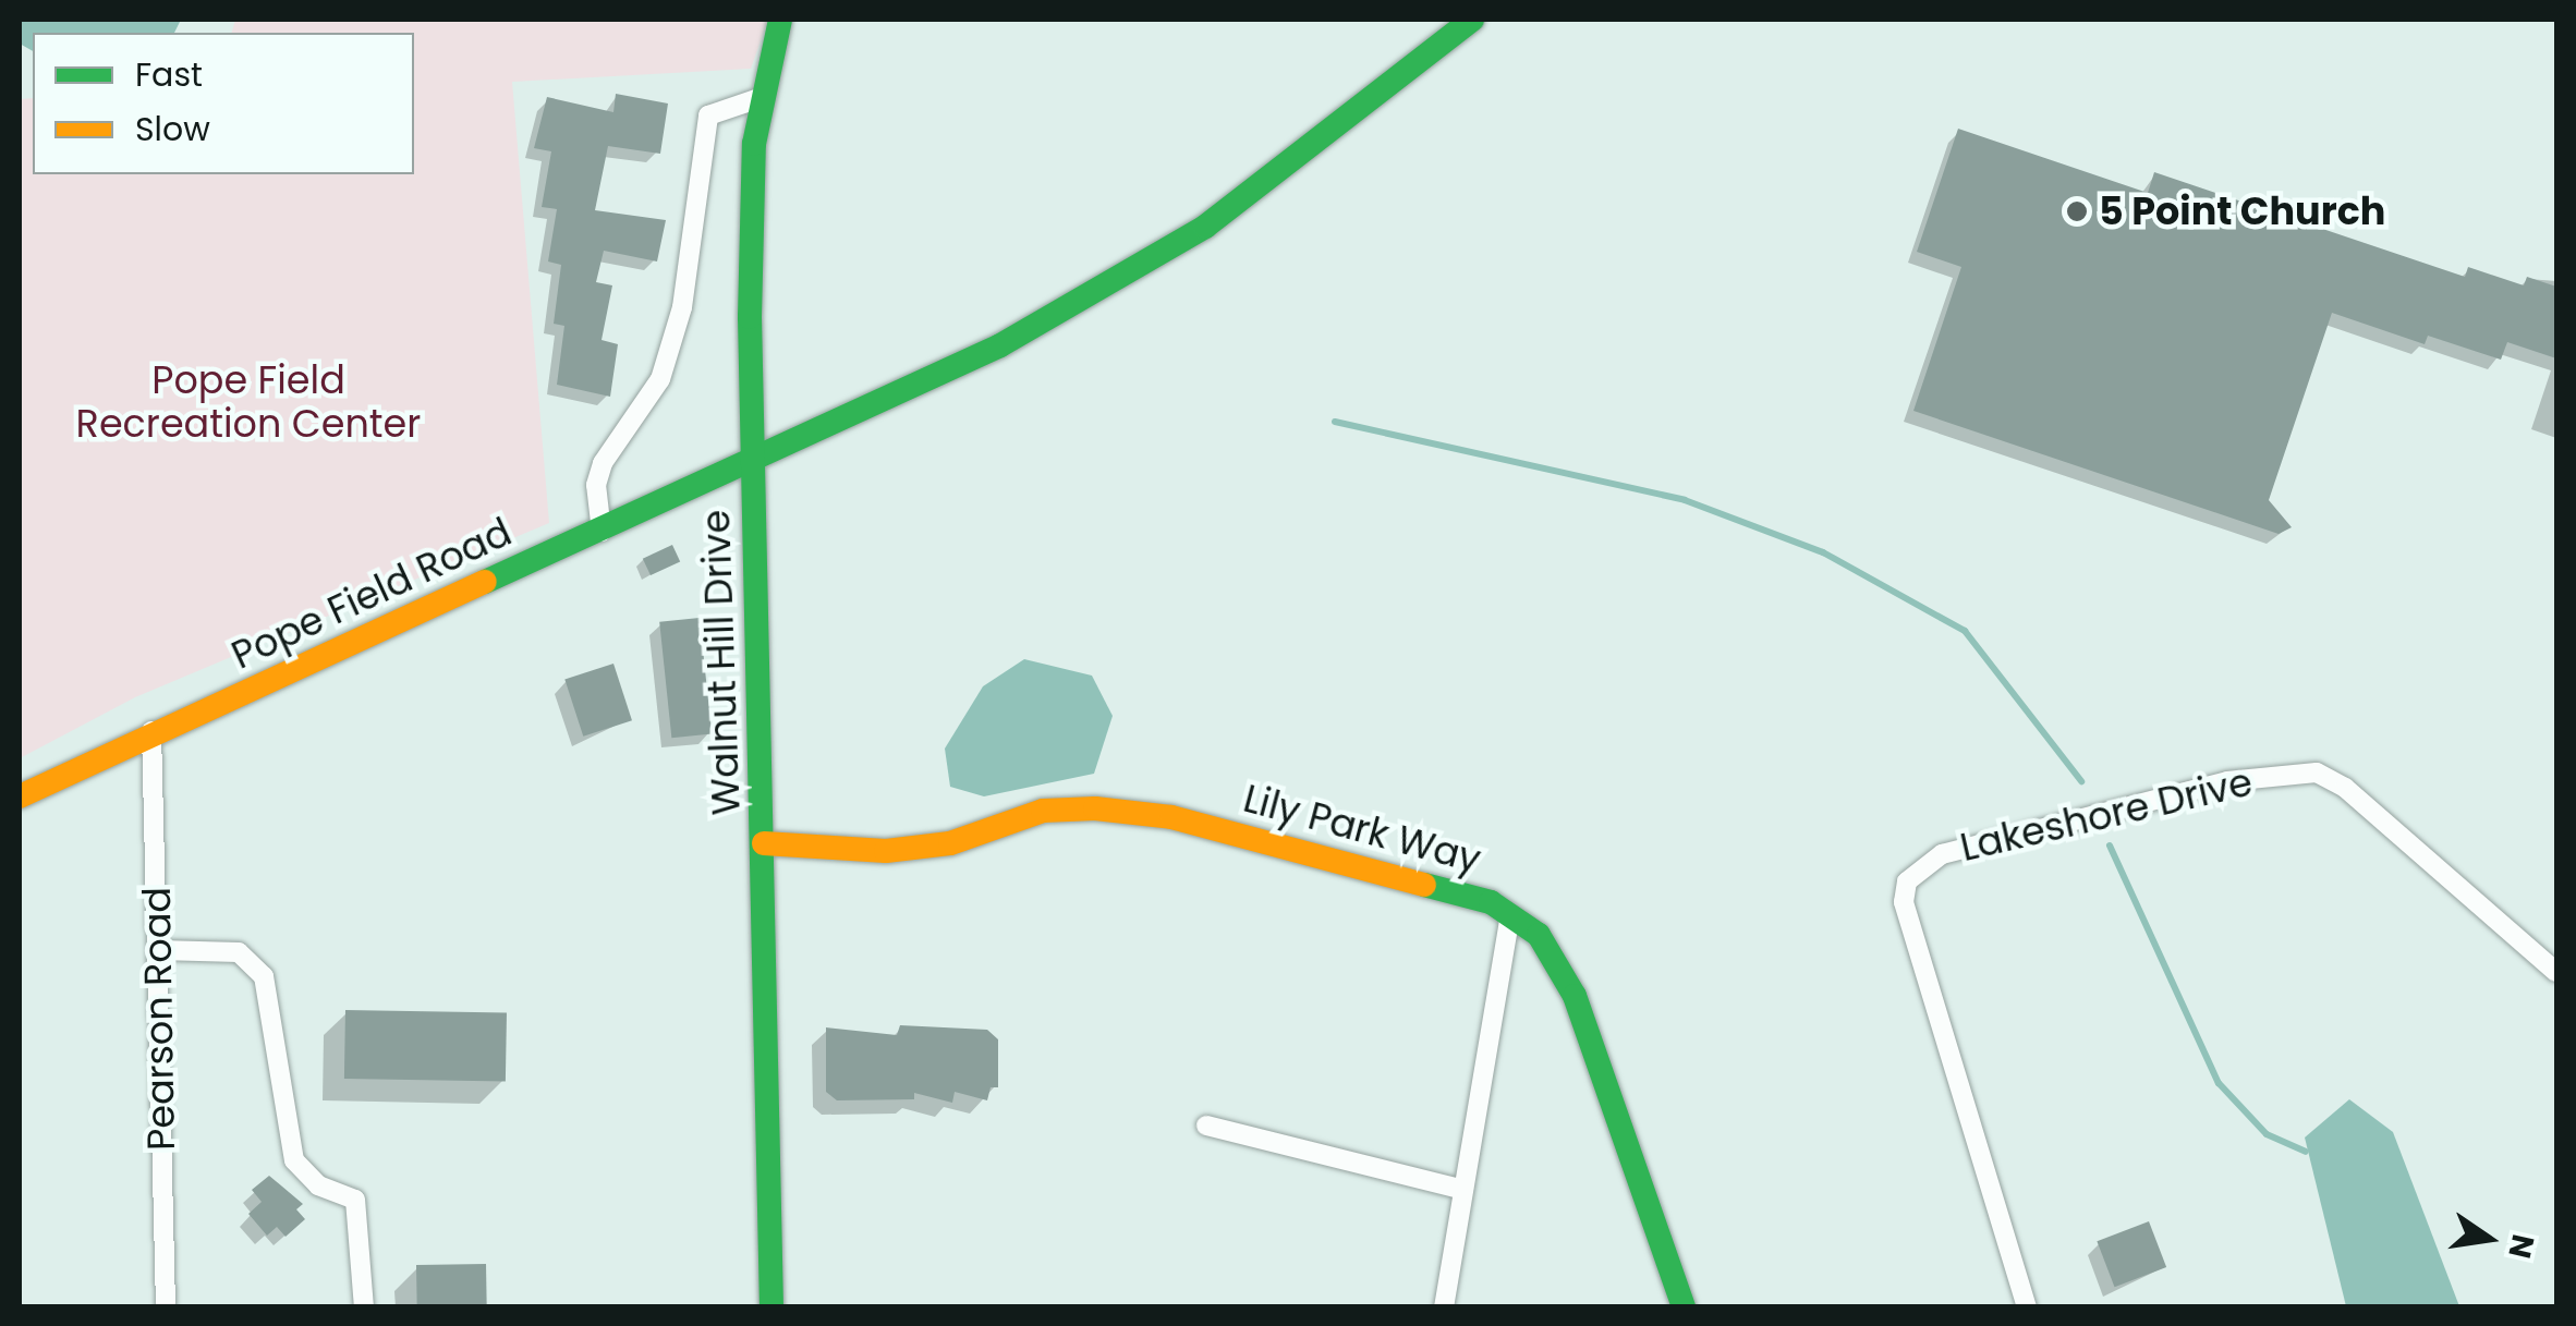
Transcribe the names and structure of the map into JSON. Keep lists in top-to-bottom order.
{
  "streets": {
    "street": [
      "Pope Field Road",
      "Walnut Hill Drive",
      "Lakeshore Drive",
      "Lily Park Way",
      "Pearson Road"
    ]
  },
  "crossings": [
    ["Pope Field Road", "Walnut Hill Drive"],
    ["Pope Field Road", "Pearson Road"],
    ["Walnut Hill Drive", "Lily Park Way"]
  ],
  "parks": ["Pope Field Recreation Center"],
  "places": ["5 Point Church"],
  "legend": ["Fast", "Slow"],
  "north": "right"
}
